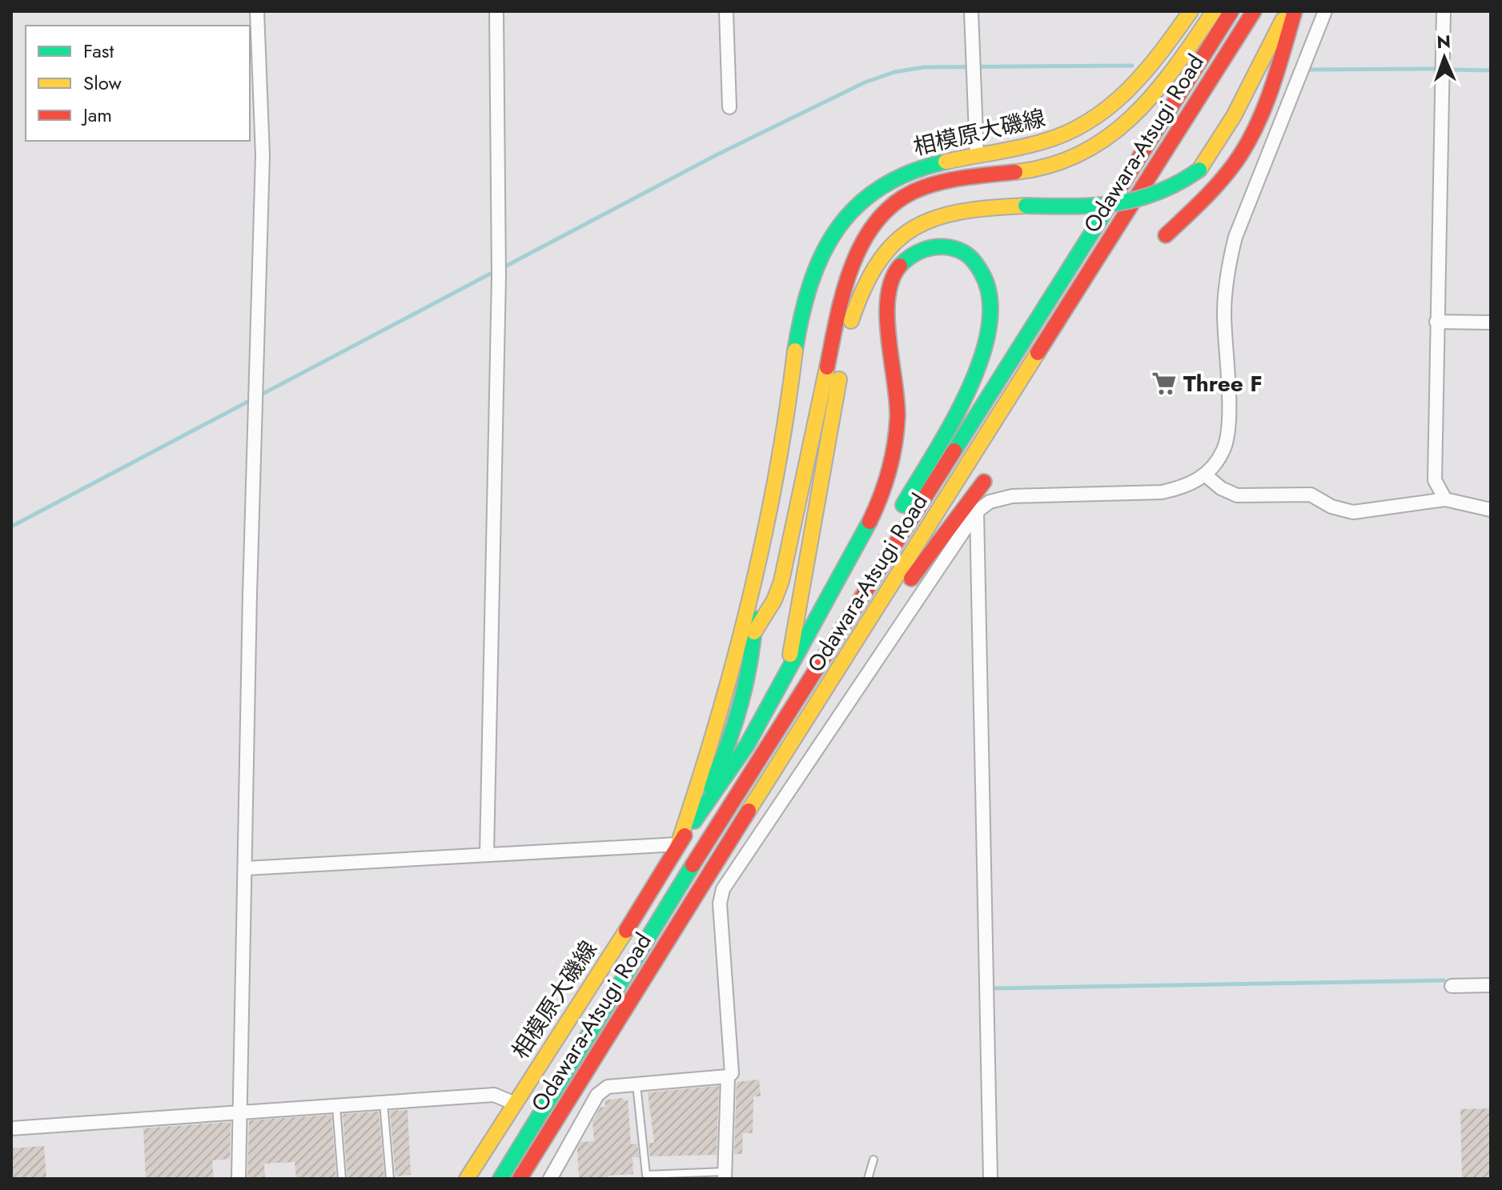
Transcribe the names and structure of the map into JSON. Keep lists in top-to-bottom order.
{
  "streets": {
    "main road": ["相模原大磯線", "Odawara-Atsugi Road"]
  },
  "places": {
    "supermarket": ["Three F"]
  },
  "legend": ["Fast", "Slow", "Jam"],
  "north": "top"
}
